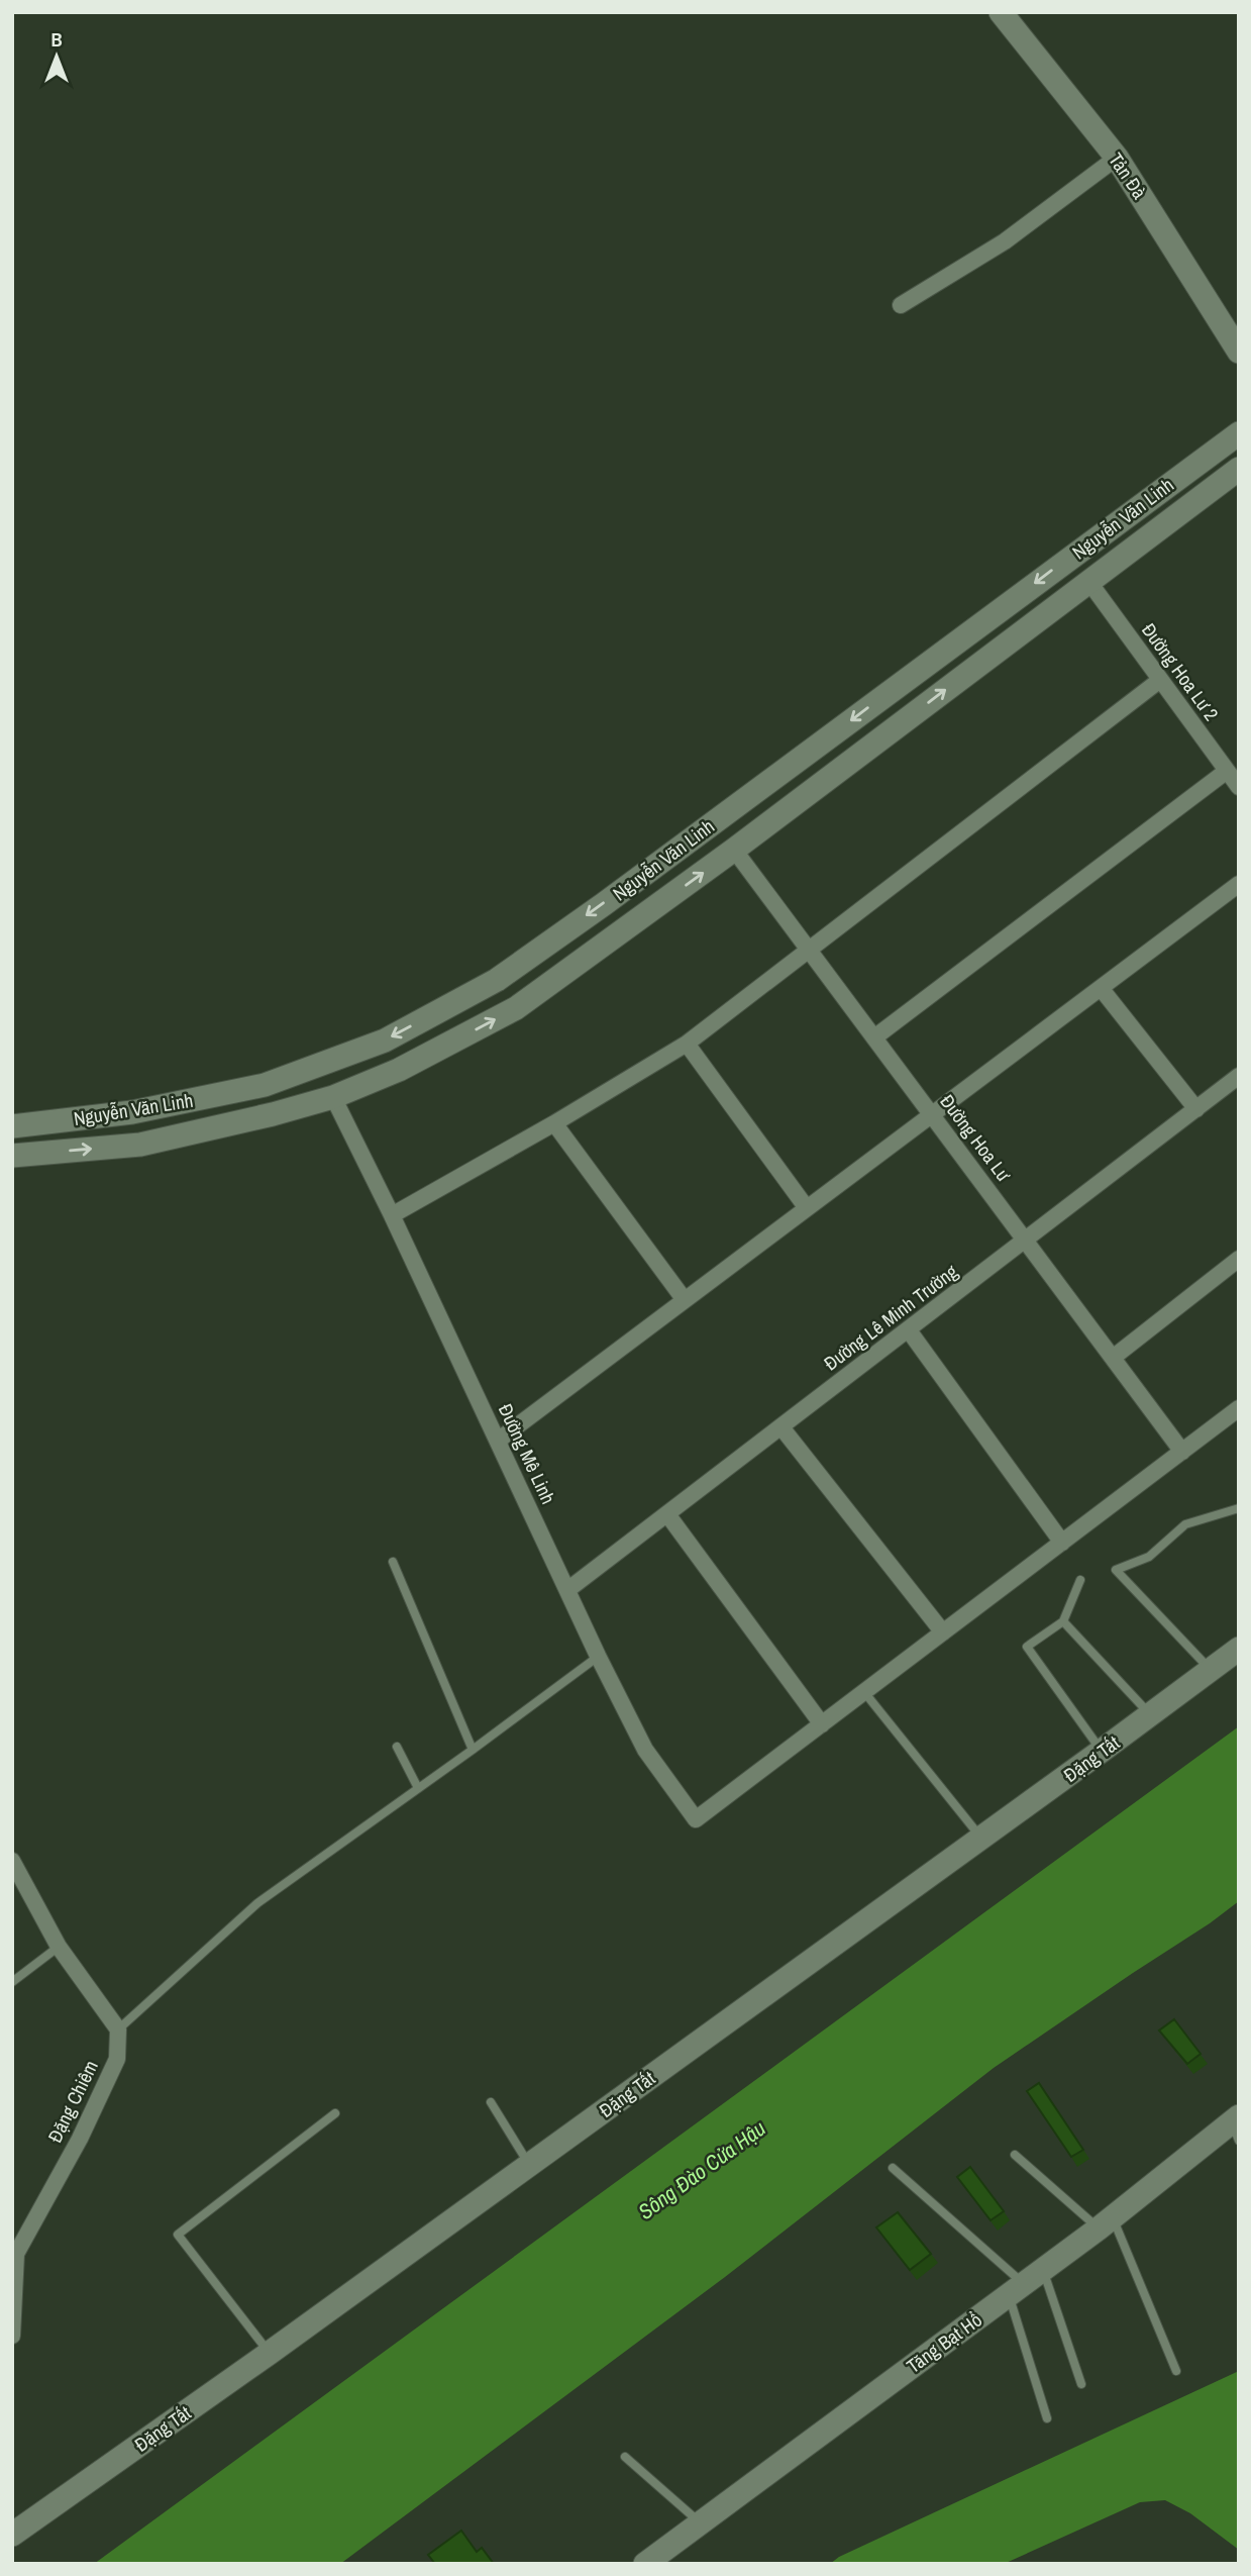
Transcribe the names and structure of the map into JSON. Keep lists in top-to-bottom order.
{
  "streets": {
    "main road": [
      "Tản Đà",
      "Nguyễn Văn Linh",
      "Đặng Tất",
      "Tăng Bạt Hổ"
    ],
    "street": [
      "Đường Hoa Lư 2",
      "Đường Hoa Lư",
      "Đường Lê Minh Trường",
      "Đường Mê Linh",
      "Đặng Chiêm"
    ]
  },
  "crossings": [
    ["Nguyễn Văn Linh", "Đường Hoa Lư 2"],
    ["Nguyễn Văn Linh", "Đường Hoa Lư"],
    ["Nguyễn Văn Linh", "Đường Mê Linh"],
    ["Đường Hoa Lư", "Đường Lê Minh Trường"],
    ["Đường Lê Minh Trường", "Đường Mê Linh"]
  ],
  "water": ["Sông Đào Cửa Hậu"],
  "north": "top"
}
